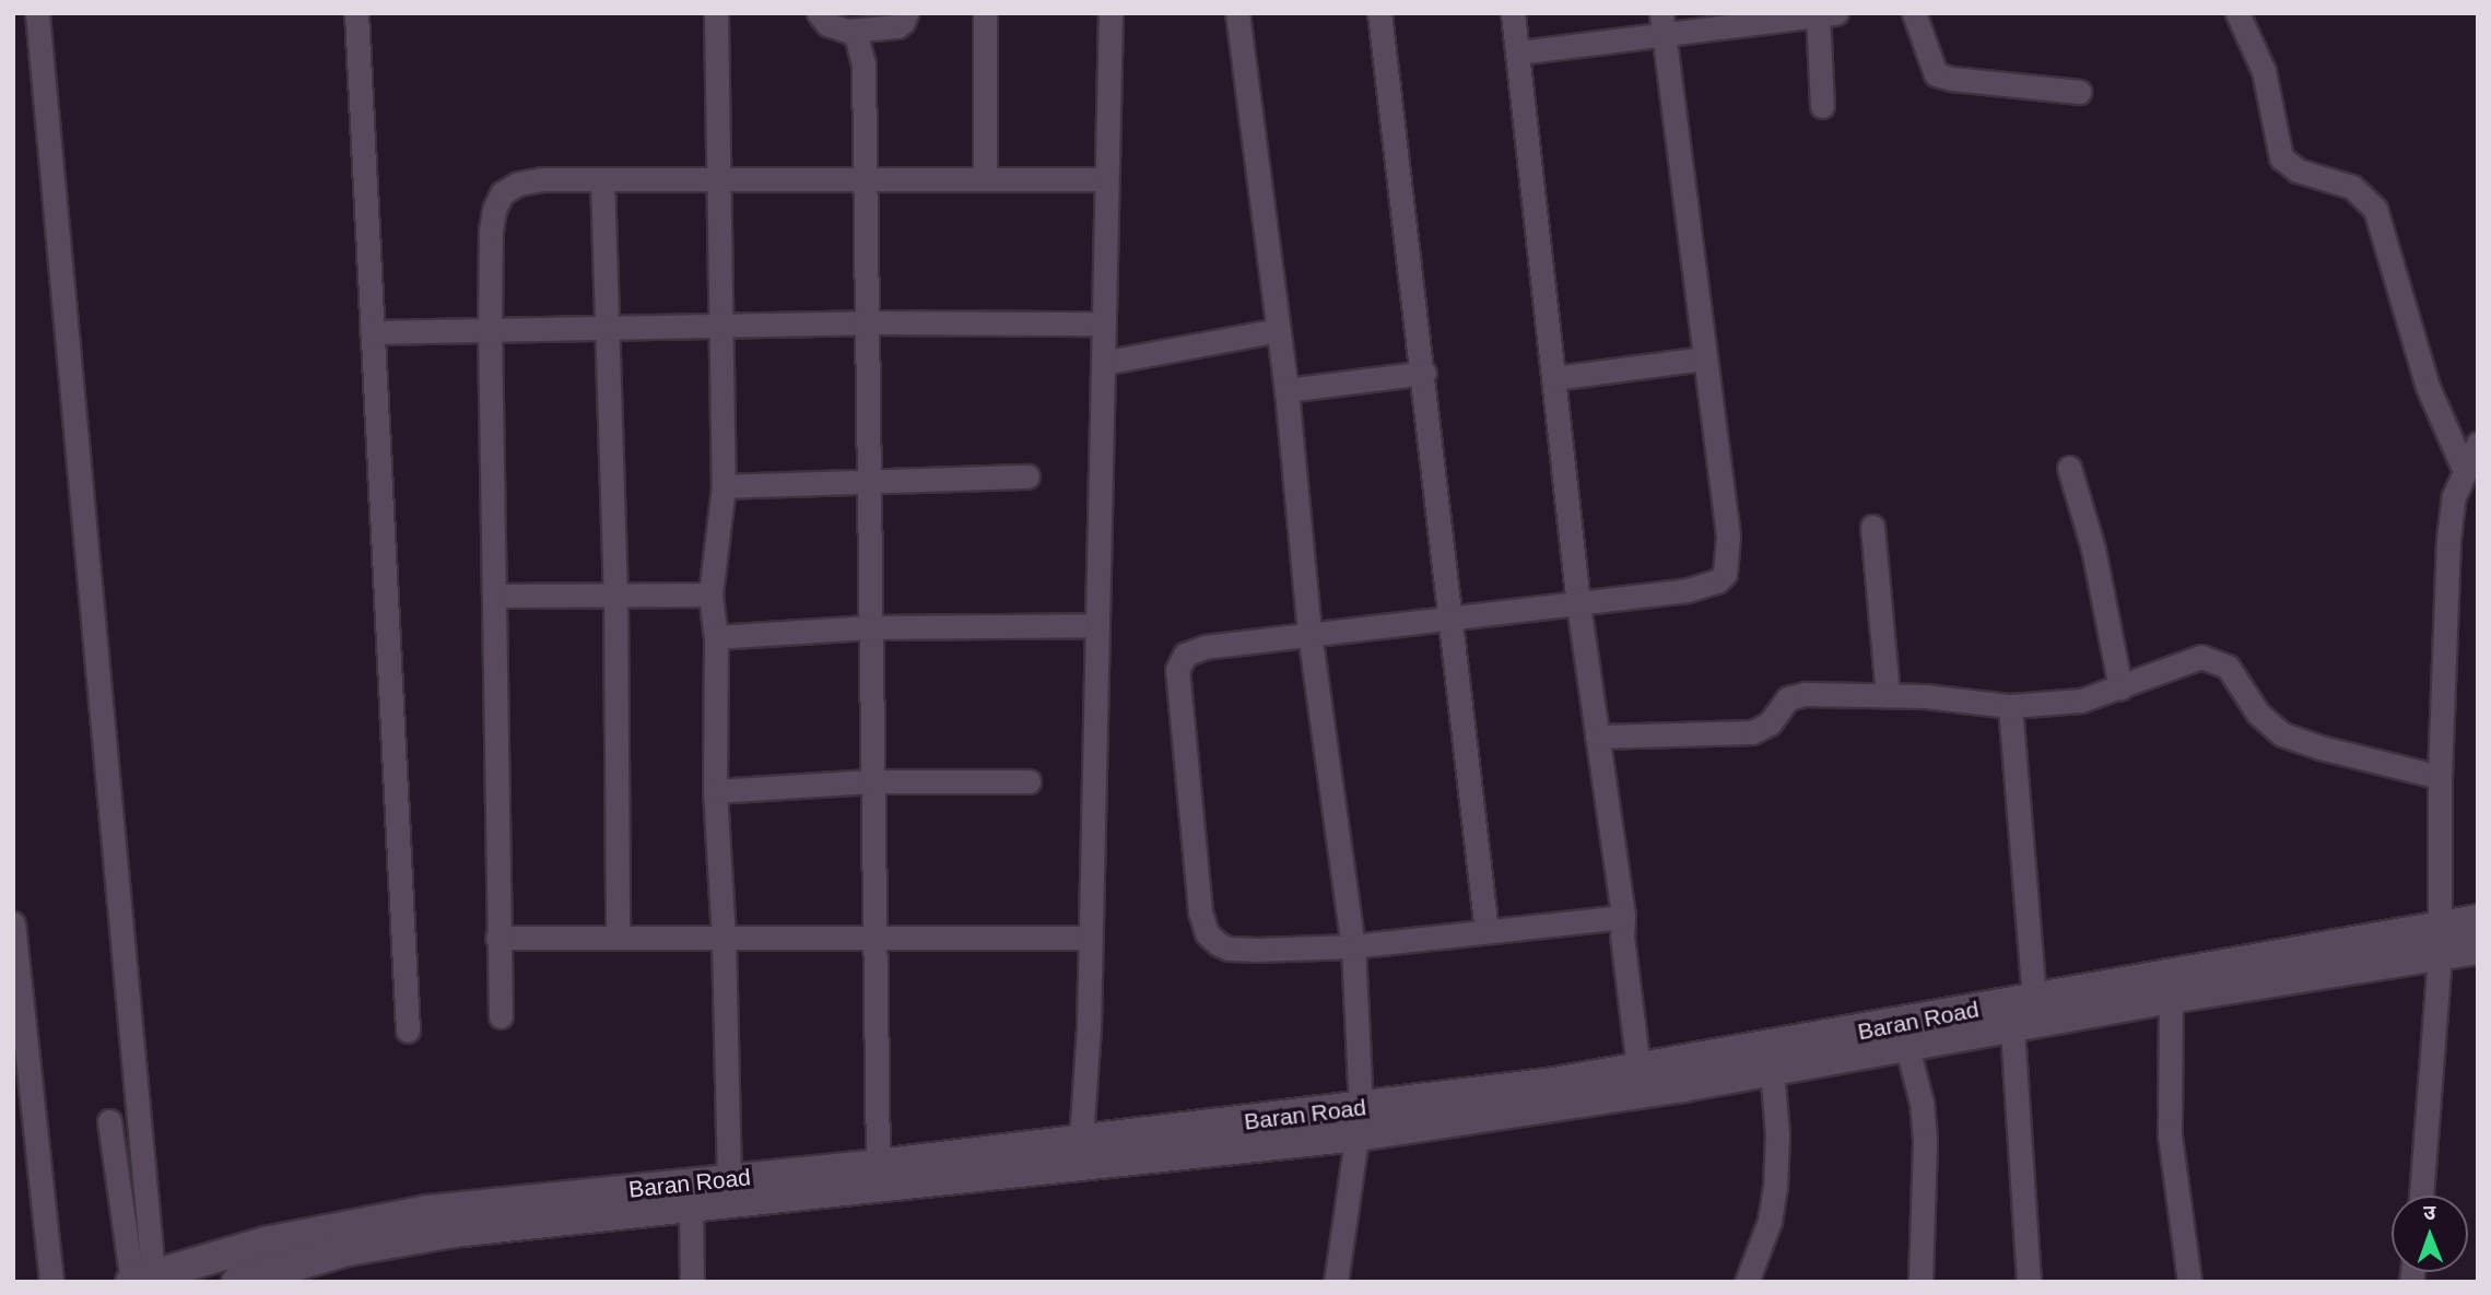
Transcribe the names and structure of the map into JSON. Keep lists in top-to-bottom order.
{
  "streets": {
    "main road": ["Baran Road"]
  },
  "north": "top"
}
